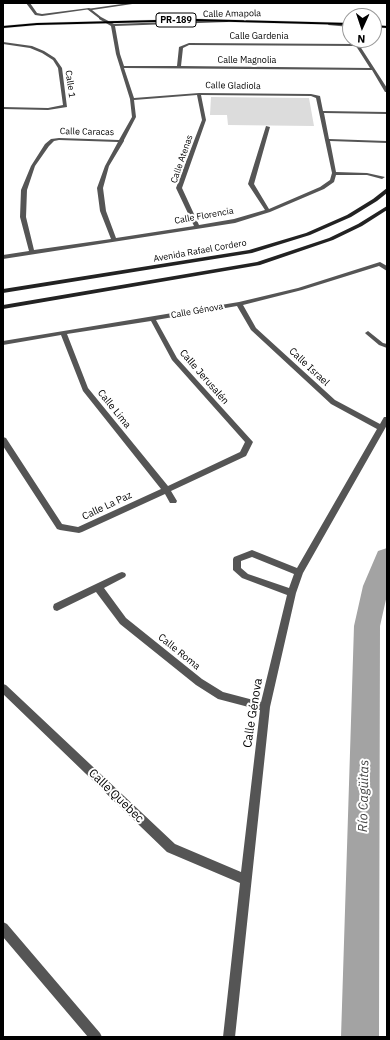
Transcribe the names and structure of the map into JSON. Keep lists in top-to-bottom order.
{
  "streets": {
    "main road": ["PR-189", "Avenida Rafael Cordero"],
    "street": [
      "Calle Amapola",
      "Calle Gardenia",
      "Calle Magnolia",
      "Calle 1",
      "Calle Gladiola",
      "Calle Caracas",
      "Calle Atenas",
      "Calle Florencia",
      "Calle Génova",
      "Calle Israel",
      "Calle Jerusalén",
      "Calle Lima",
      "Calle La Paz",
      "Calle Roma",
      "Calle Quebec"
    ]
  },
  "crossings": [
    ["Calle Gardenia", "Calle Magnolia"],
    ["Calle Gladiola", "Calle Atenas"],
    ["Calle Caracas", "Calle Florencia"],
    ["Calle Atenas", "Calle Florencia"],
    ["Calle Génova", "Calle Israel"],
    ["Calle Génova", "Calle Jerusalén"],
    ["Calle Génova", "Calle Lima"],
    ["Calle Génova", "Calle Roma"],
    ["Calle Génova", "Calle Quebec"],
    ["Calle Jerusalén", "Calle La Paz"],
    ["Calle Lima", "Calle La Paz"]
  ],
  "water": ["Río Cagüitas"],
  "north": "bottom"
}
